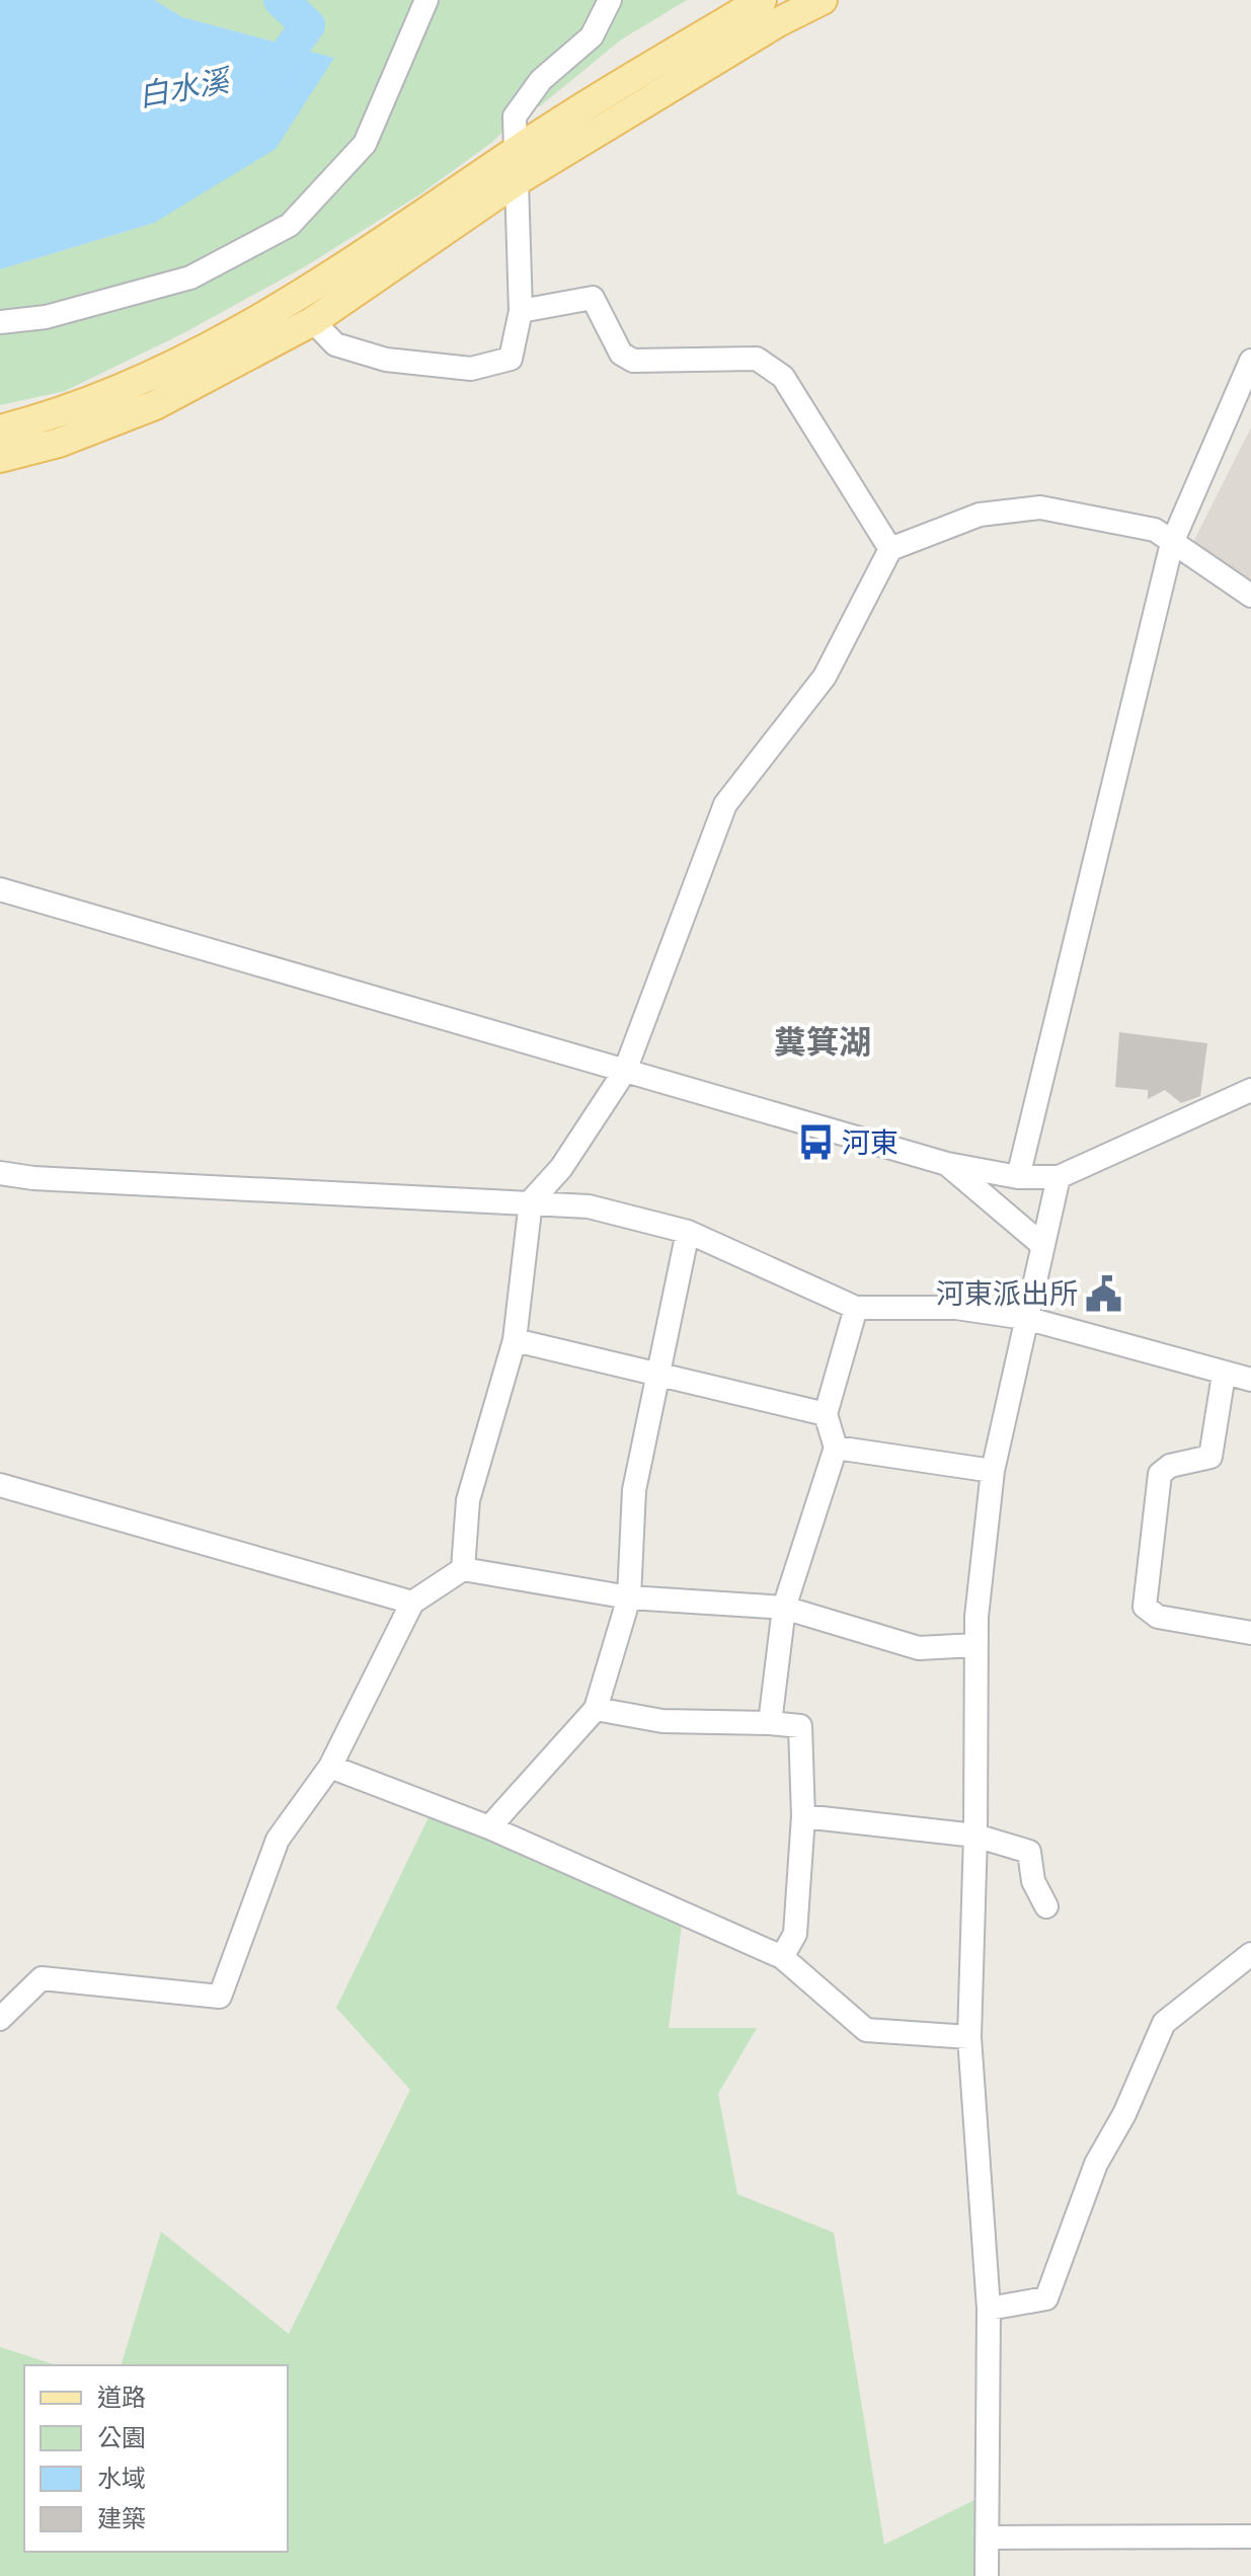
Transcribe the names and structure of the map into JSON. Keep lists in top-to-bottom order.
{
  "districts": ["糞箕湖"],
  "water": ["白水溪"],
  "places": {
    "bus stop": ["河東"],
    "public building": ["河東派出所"]
  },
  "legend": [
    "道路",
    "公園",
    "水域",
    "建築"
  ]
}
